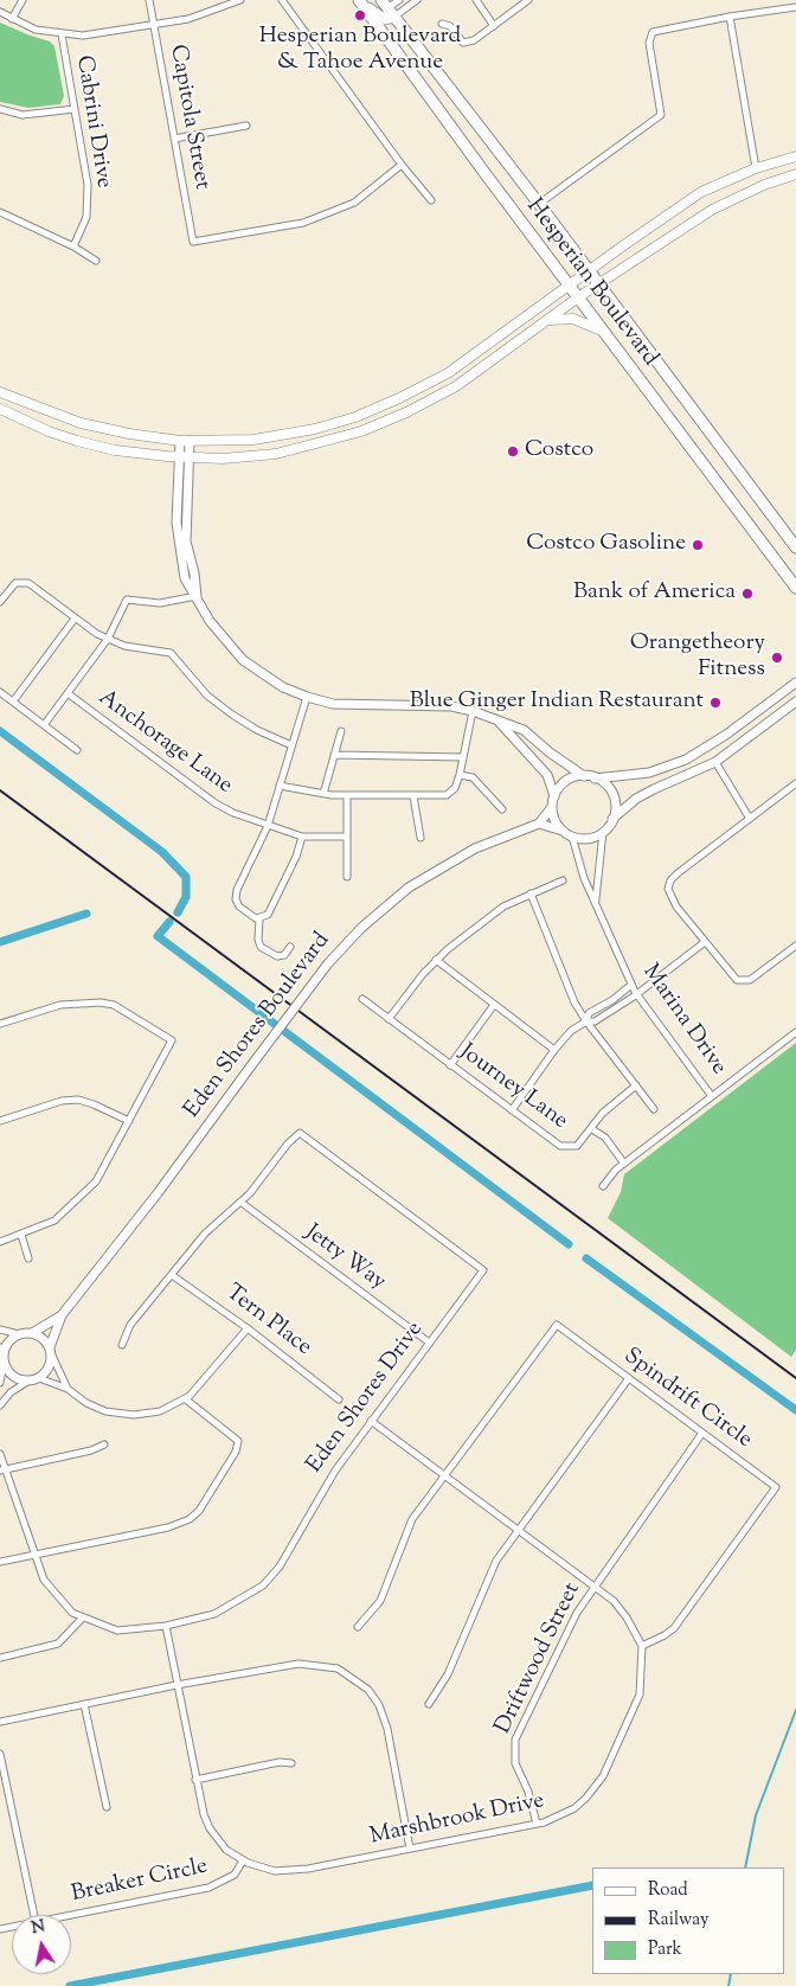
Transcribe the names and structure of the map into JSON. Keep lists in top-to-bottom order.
{
  "streets": {
    "main road": ["Hesperian Boulevard"],
    "street": [
      "Capitola Street",
      "Cabrini Drive",
      "Anchorage Lane",
      "Marina Drive",
      "Eden Shores Boulevard",
      "Journey Lane",
      "Jetty Way",
      "Tern Place",
      "Eden Shores Drive",
      "Spindrift Circle",
      "Driftwood Street",
      "Marshbrook Drive",
      "Breaker Circle"
    ]
  },
  "crossings": [
    ["Jetty Way", "Eden Shores Drive"],
    ["Tern Place", "Eden Shores Drive"],
    ["Eden Shores Drive", "Marshbrook Drive"],
    ["Spindrift Circle", "Driftwood Street"],
    ["Spindrift Circle", "Marshbrook Drive"],
    ["Driftwood Street", "Marshbrook Drive"],
    ["Marshbrook Drive", "Breaker Circle"]
  ],
  "places": [
    "Hesperian Boulevard & Tahoe Avenue",
    "Costco",
    "Costco Gasoline",
    "Bank of America",
    "Orangetheory Fitness",
    "Blue Ginger Indian Restaurant"
  ],
  "legend": ["Road", "Railway", "Park"],
  "north": "top"
}
